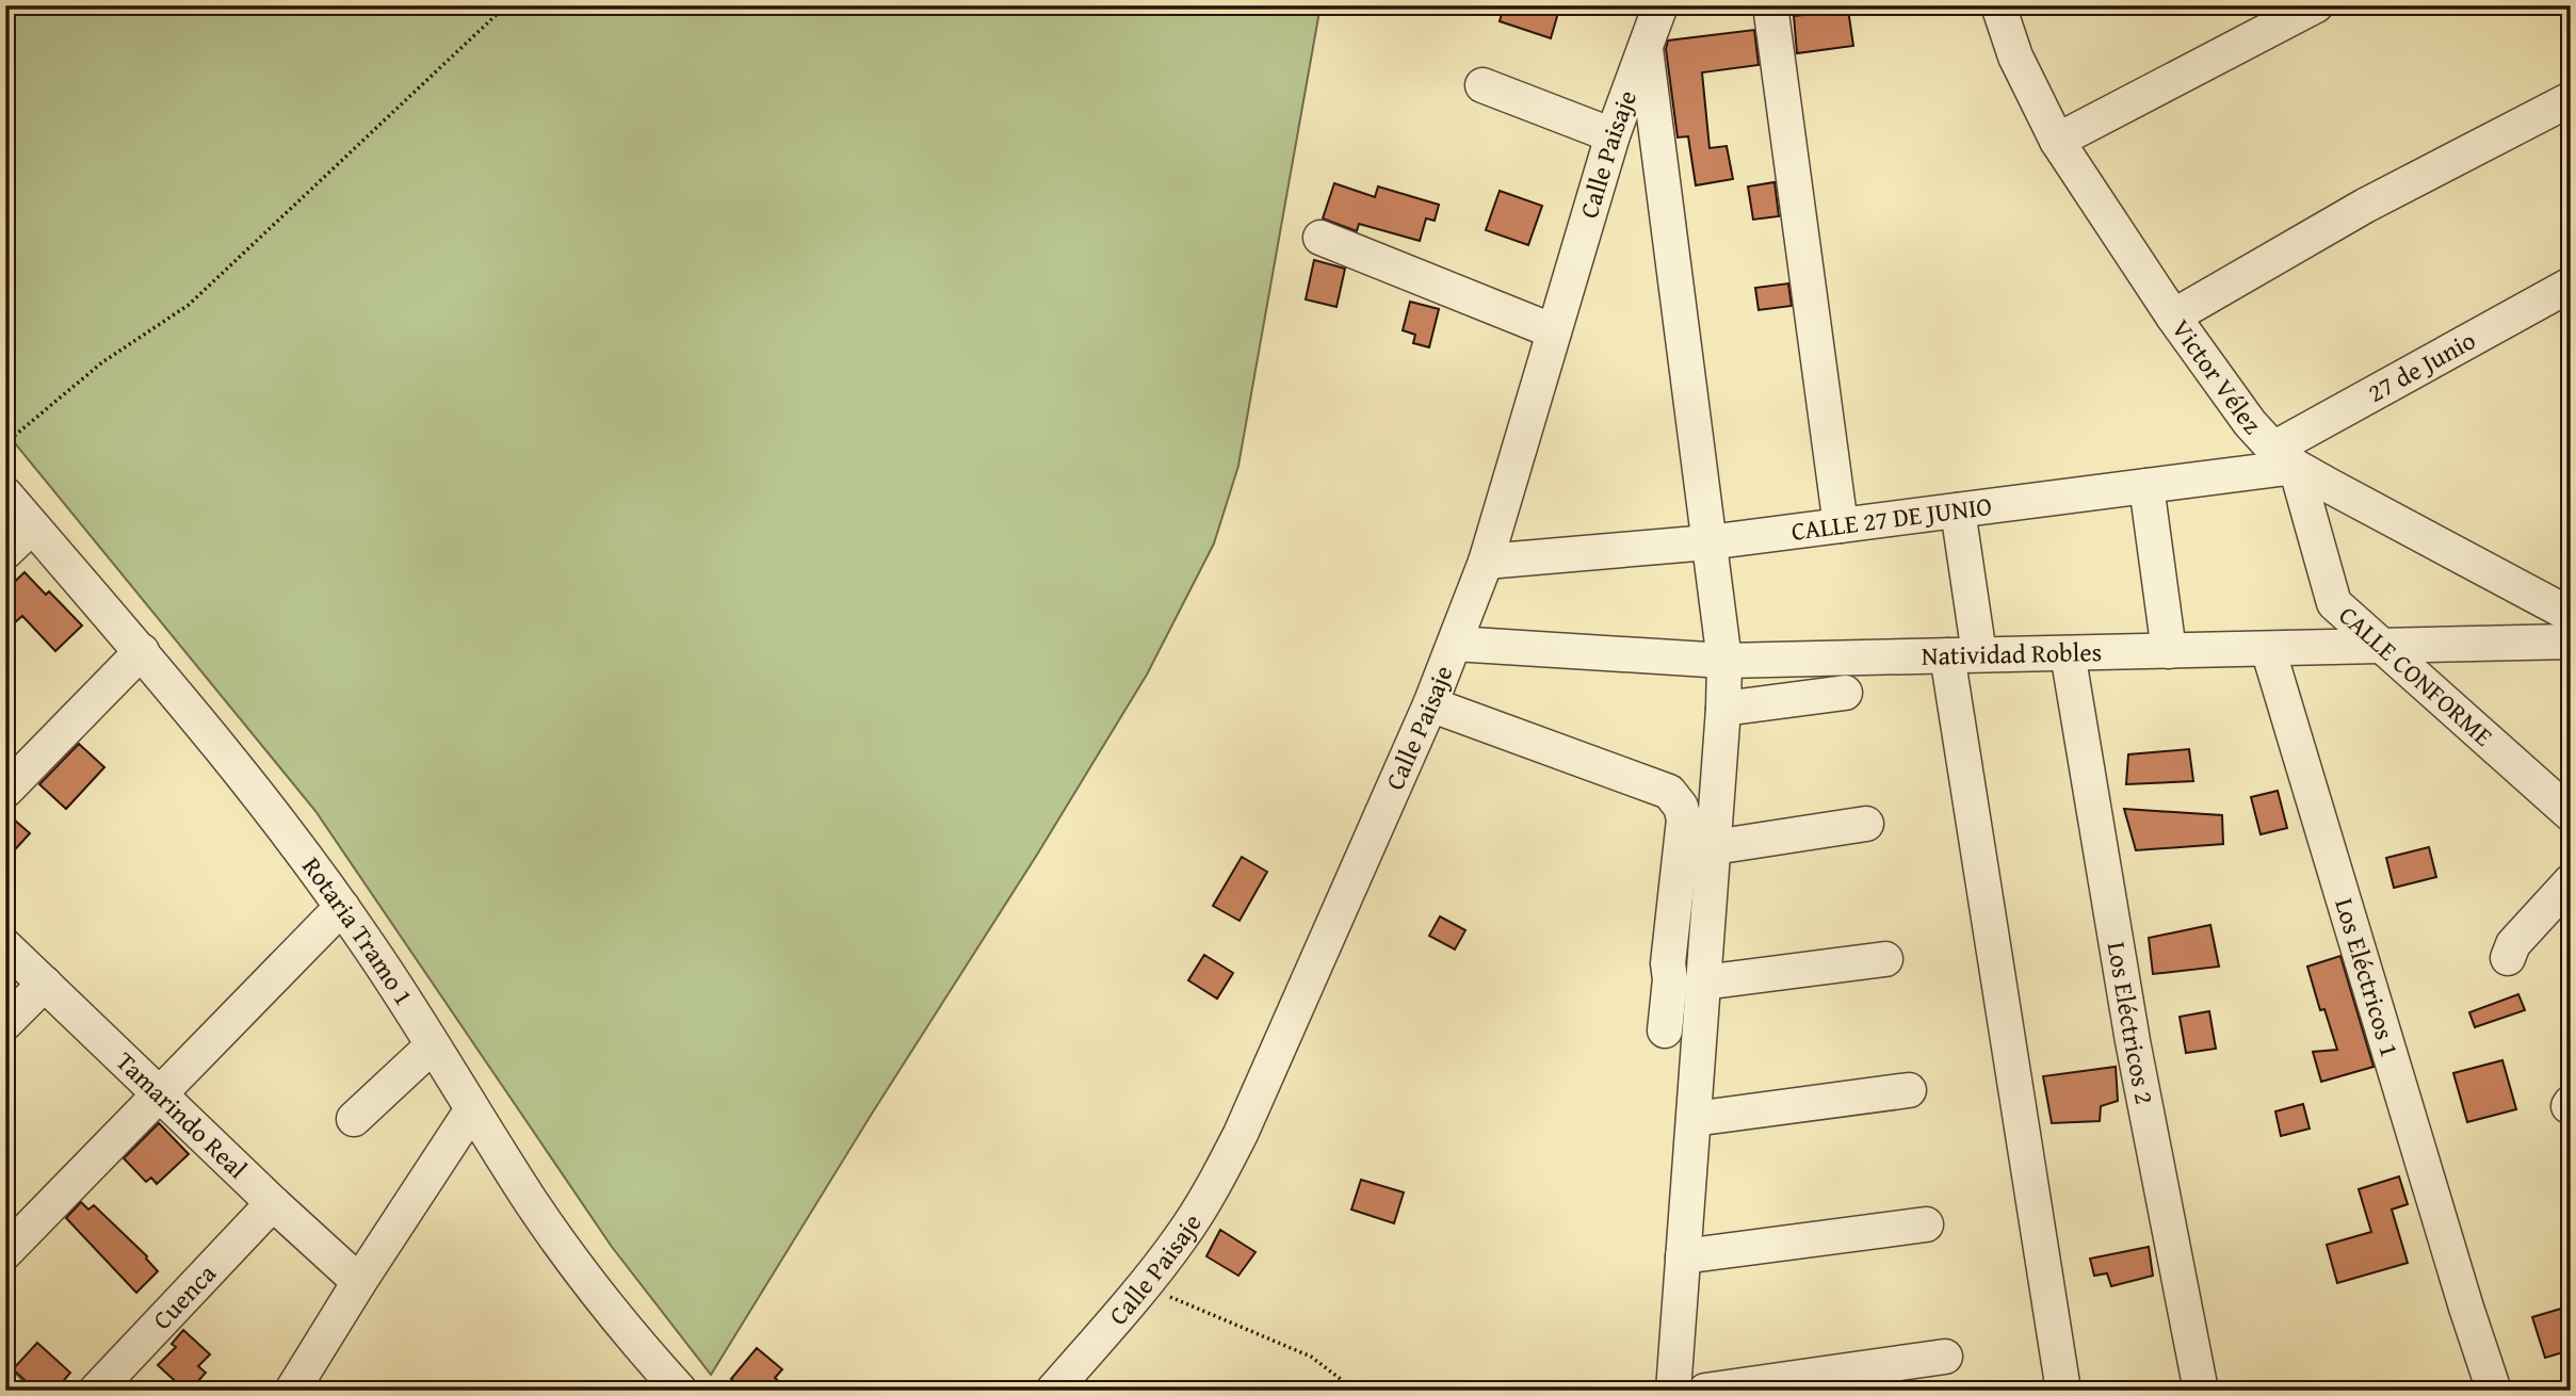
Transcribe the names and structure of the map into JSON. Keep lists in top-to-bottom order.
{
  "streets": {
    "street": [
      "Calle Paisaje",
      "27 de Junio",
      "Victor Vélez",
      "CALLE 27 DE JUNIO",
      "Natividad Robles",
      "CALLE CONFORME",
      "Rotaria Tramo 1",
      "Los Eléctricos 1",
      "Los Eléctricos 2",
      "Tamarindo Real",
      "Cuenca"
    ]
  },
  "crossings": [
    ["Calle Paisaje", "CALLE 27 DE JUNIO"],
    ["Calle Paisaje", "Natividad Robles"],
    ["27 de Junio", "Victor Vélez"],
    ["27 de Junio", "CALLE 27 DE JUNIO"],
    ["27 de Junio", "CALLE CONFORME"],
    ["Victor Vélez", "CALLE 27 DE JUNIO"],
    ["Victor Vélez", "CALLE CONFORME"],
    ["CALLE 27 DE JUNIO", "CALLE CONFORME"],
    ["Natividad Robles", "CALLE CONFORME"],
    ["Natividad Robles", "Los Eléctricos 1"],
    ["Natividad Robles", "Los Eléctricos 2"],
    ["Tamarindo Real", "Cuenca"]
  ]
}
